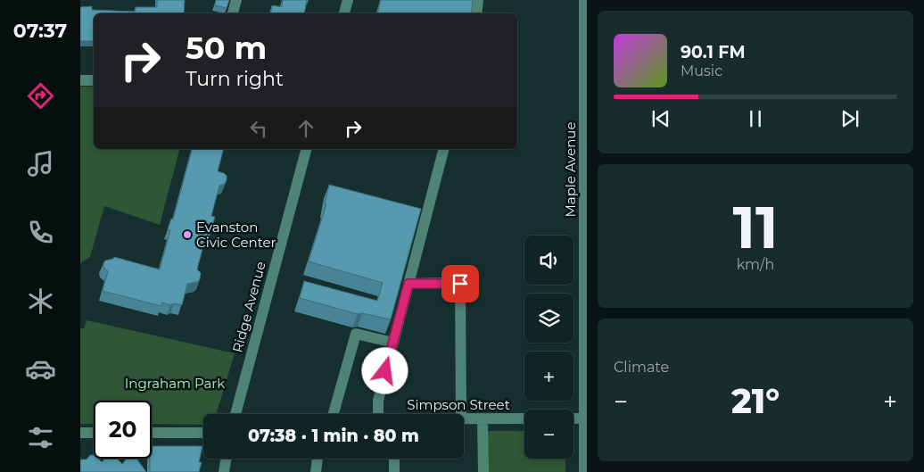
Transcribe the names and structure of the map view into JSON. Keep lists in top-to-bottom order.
{
  "streets": {
    "street": ["Maple Avenue", "Ridge Avenue", "Simpson Street"]
  },
  "parks": ["Ingraham Park"],
  "places": ["Evanston Civic Center"],
  "page": {
    "tabs": "07:37",
    "turn": ["50 m", "Turn right"],
    "song": ["90.1 FM", "Music"],
    "tile": [
      ["11", "km/h"],
      "Climate"
    ],
    "map_buttons": ["+", "−"],
    "heat": ["−", "21°", "+"],
    "limit": "20",
    "trip": "07:38 · 1 min · 80 m"
  }
}
